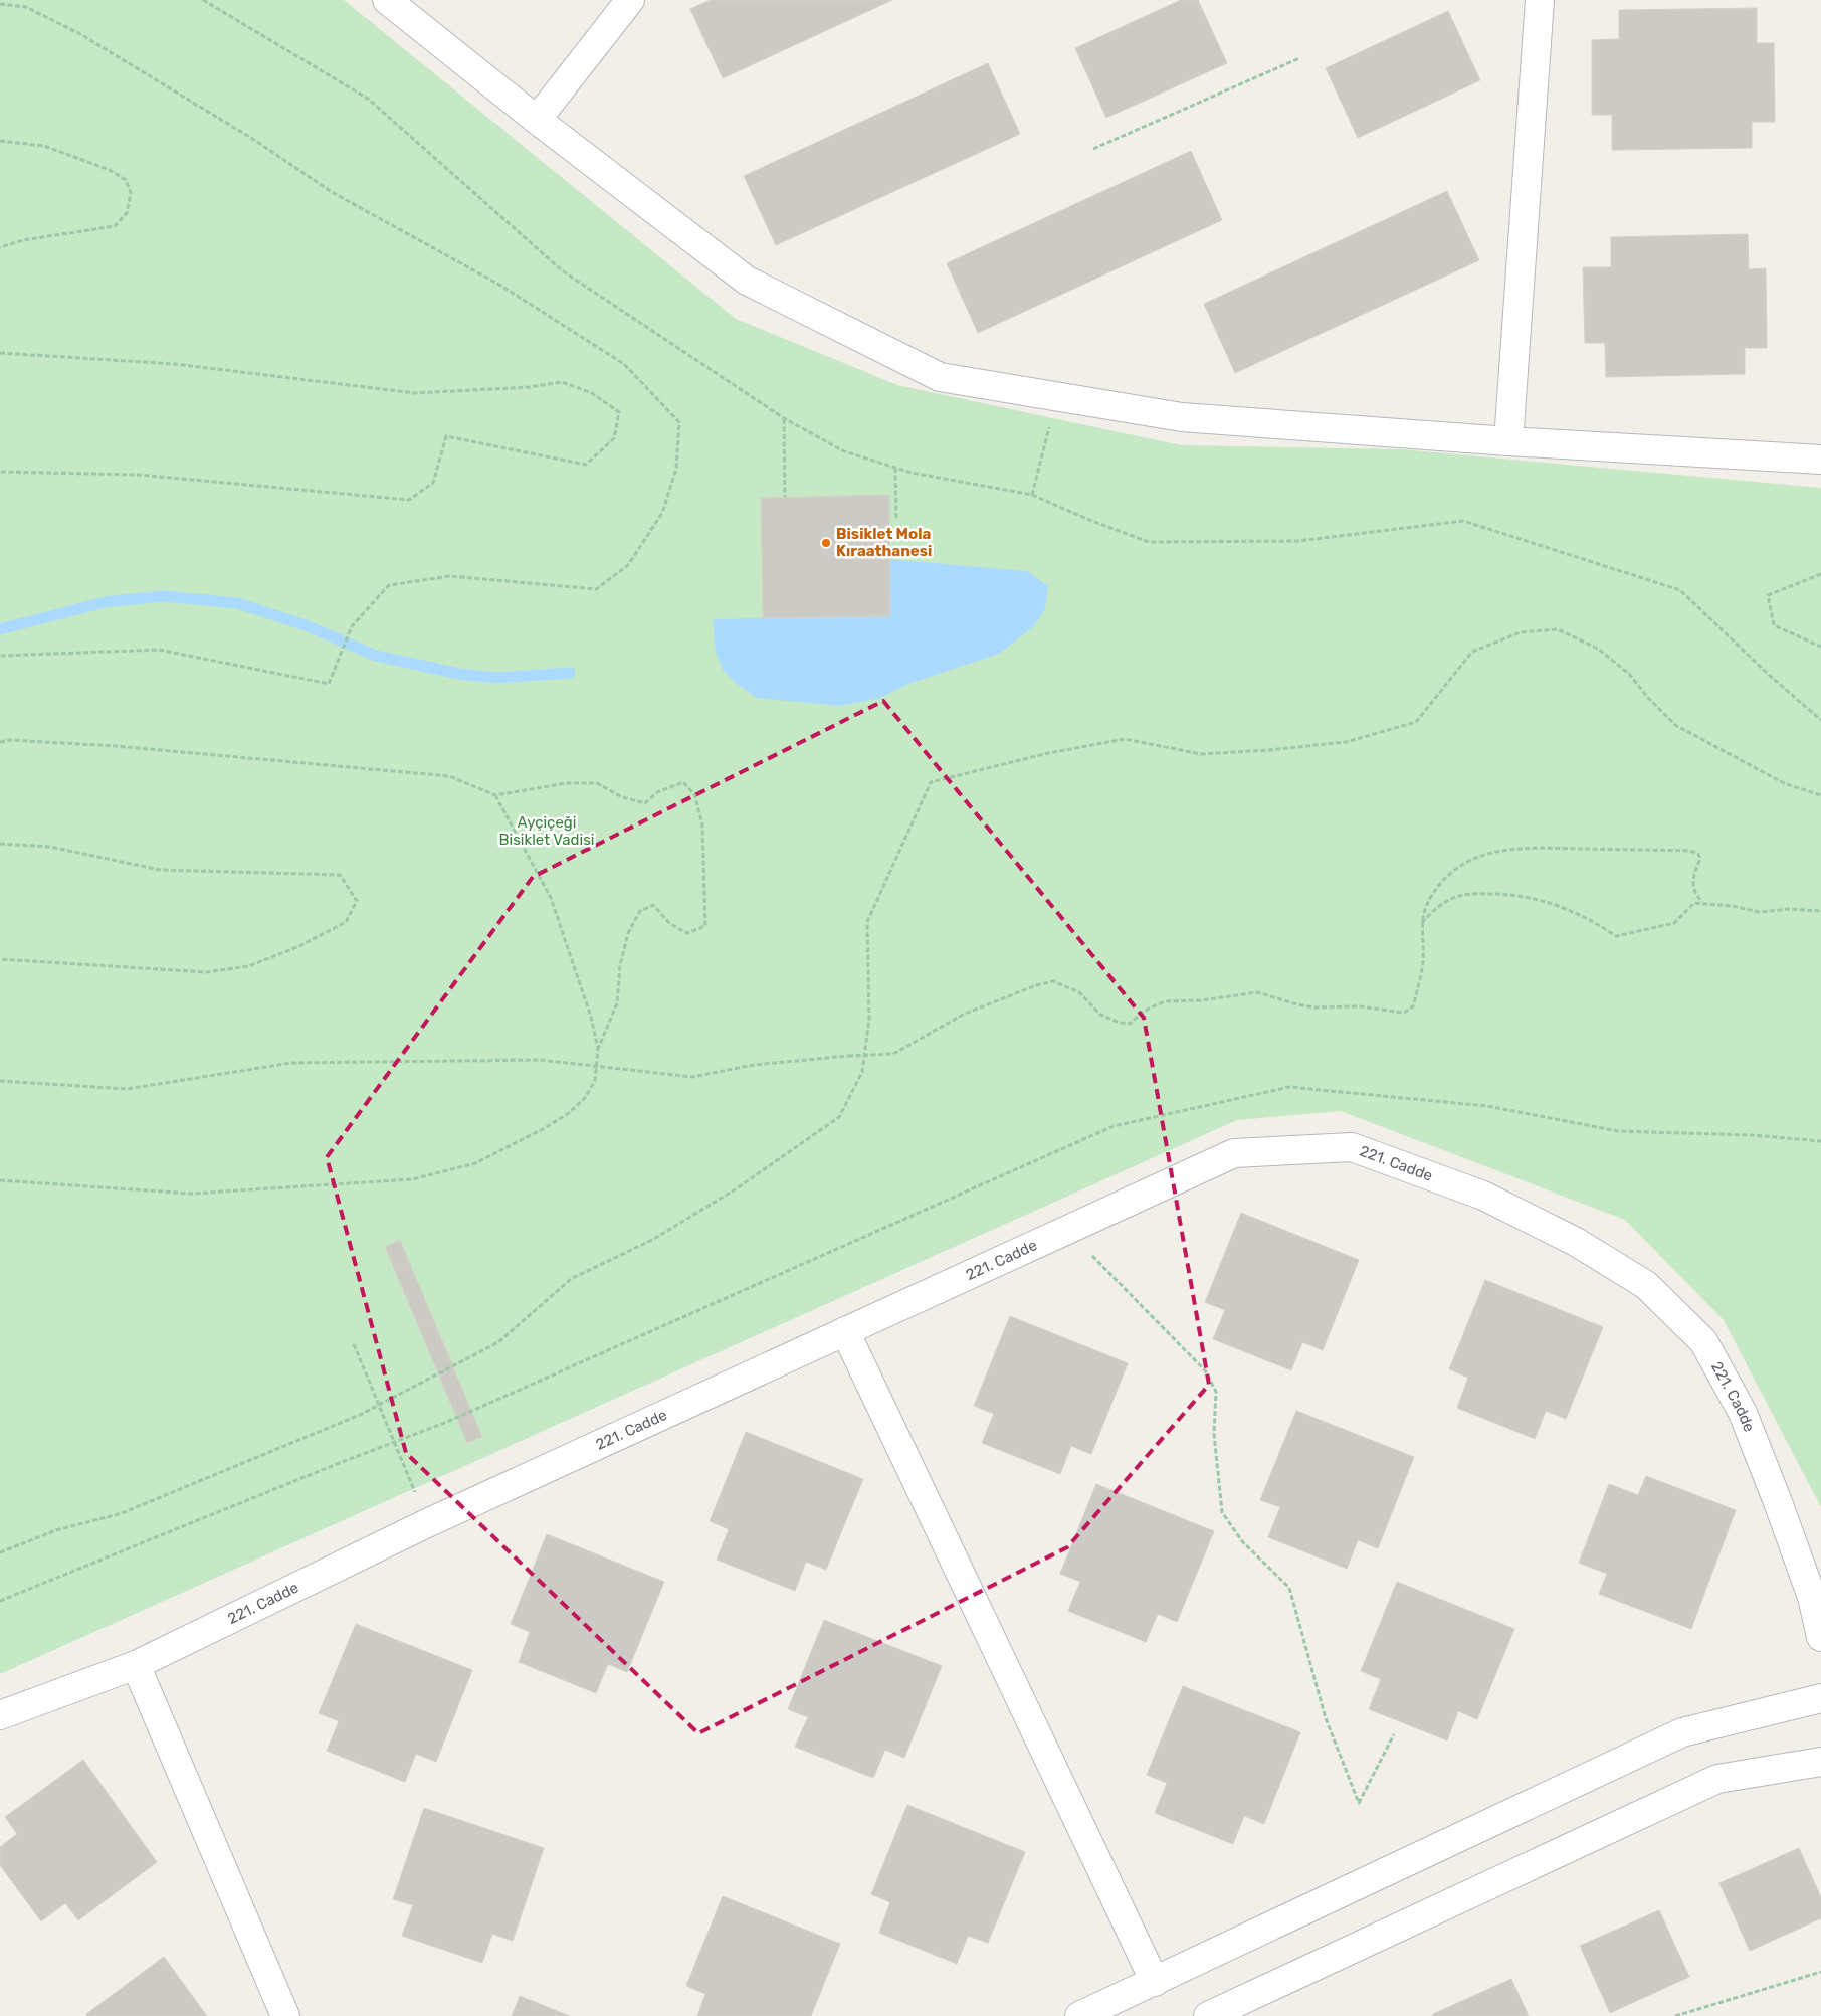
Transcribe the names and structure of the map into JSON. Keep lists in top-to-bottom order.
{
  "streets": {
    "street": ["221. Cadde"]
  },
  "parks": ["Ayçiçeği Bisiklet Vadisi"],
  "places": ["Bisiklet Mola Kıraathanesi"]
}
